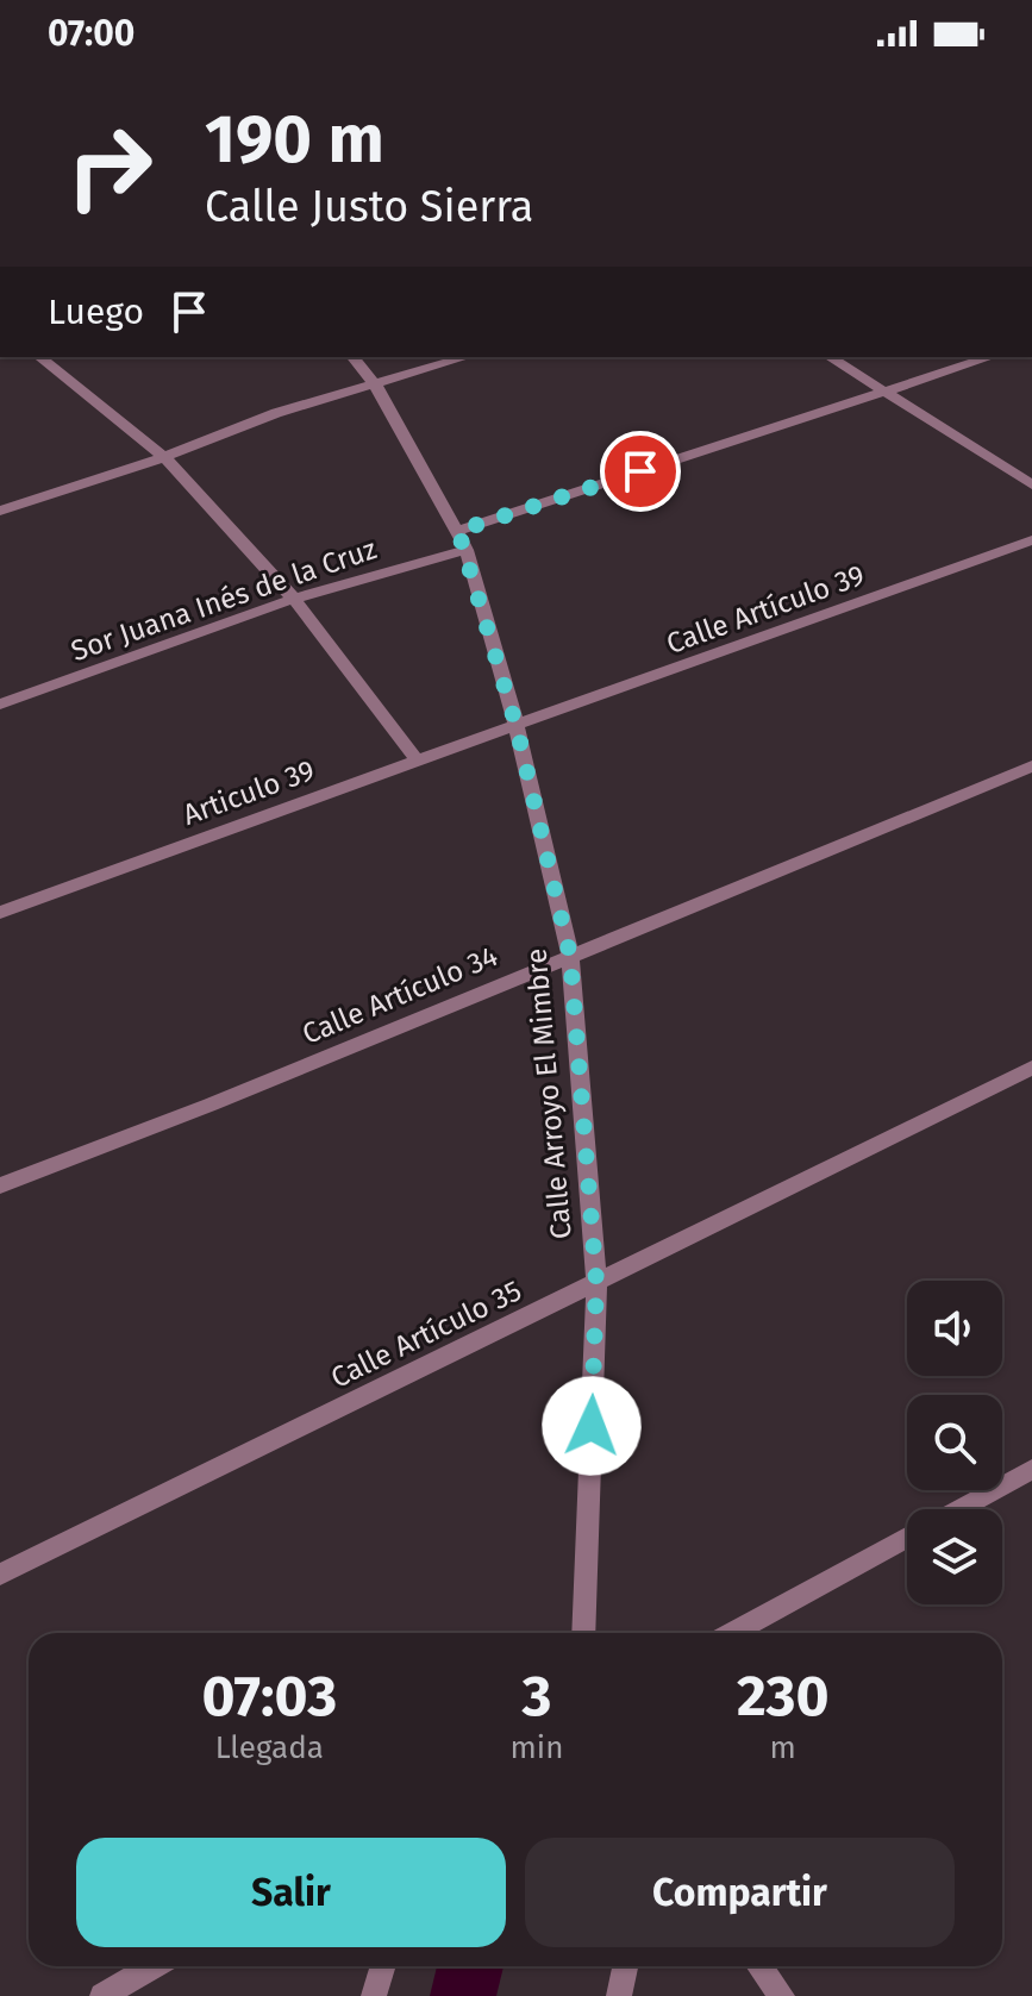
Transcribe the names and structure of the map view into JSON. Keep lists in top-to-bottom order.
{
  "streets": {
    "street": [
      "Sor Juana Inés de la Cruz",
      "Calle Artículo 39",
      "Articulo 39",
      "Calle Artículo 34",
      "Calle Arroyo El Mimbre",
      "Calle Artículo 35"
    ]
  },
  "crossings": [
    ["Sor Juana Inés de la Cruz", "Calle Arroyo El Mimbre"],
    ["Calle Artículo 39", "Articulo 39"],
    ["Calle Artículo 39", "Calle Arroyo El Mimbre"],
    ["Articulo 39", "Calle Arroyo El Mimbre"],
    ["Calle Artículo 34", "Calle Arroyo El Mimbre"],
    ["Calle Arroyo El Mimbre", "Calle Artículo 35"]
  ],
  "page": {
    "status": "07:00",
    "turn": ["190 m", "Calle Justo Sierra"],
    "then": "Luego",
    "eta": [
      "07:03",
      "Llegada",
      "3",
      "min",
      "230",
      "m"
    ],
    "buttons": ["Salir", "Compartir"]
  }
}
